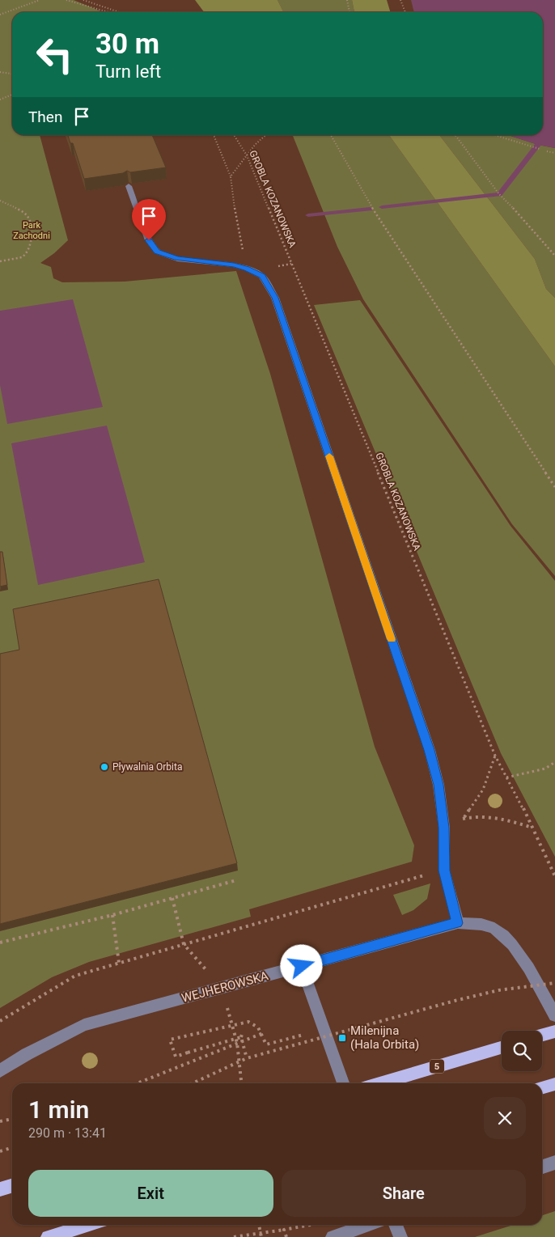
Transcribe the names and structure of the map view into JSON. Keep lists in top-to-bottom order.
{
  "streets": {
    "main road": ["5"],
    "street": ["WEJHEROWSKA"],
    "path": ["GROBLA KOZANOWSKA"]
  },
  "parks": ["Park Zachodni"],
  "places": {
    "other": ["Pływalnia Orbita"],
    "transit": ["Milenijna (Hala Orbita)"]
  },
  "page": {
    "turn": ["30 m", "Turn left"],
    "then": "Then",
    "heading": ["1 min", "290 m · 13:41"],
    "buttons": ["Exit", "Share"]
  }
}
